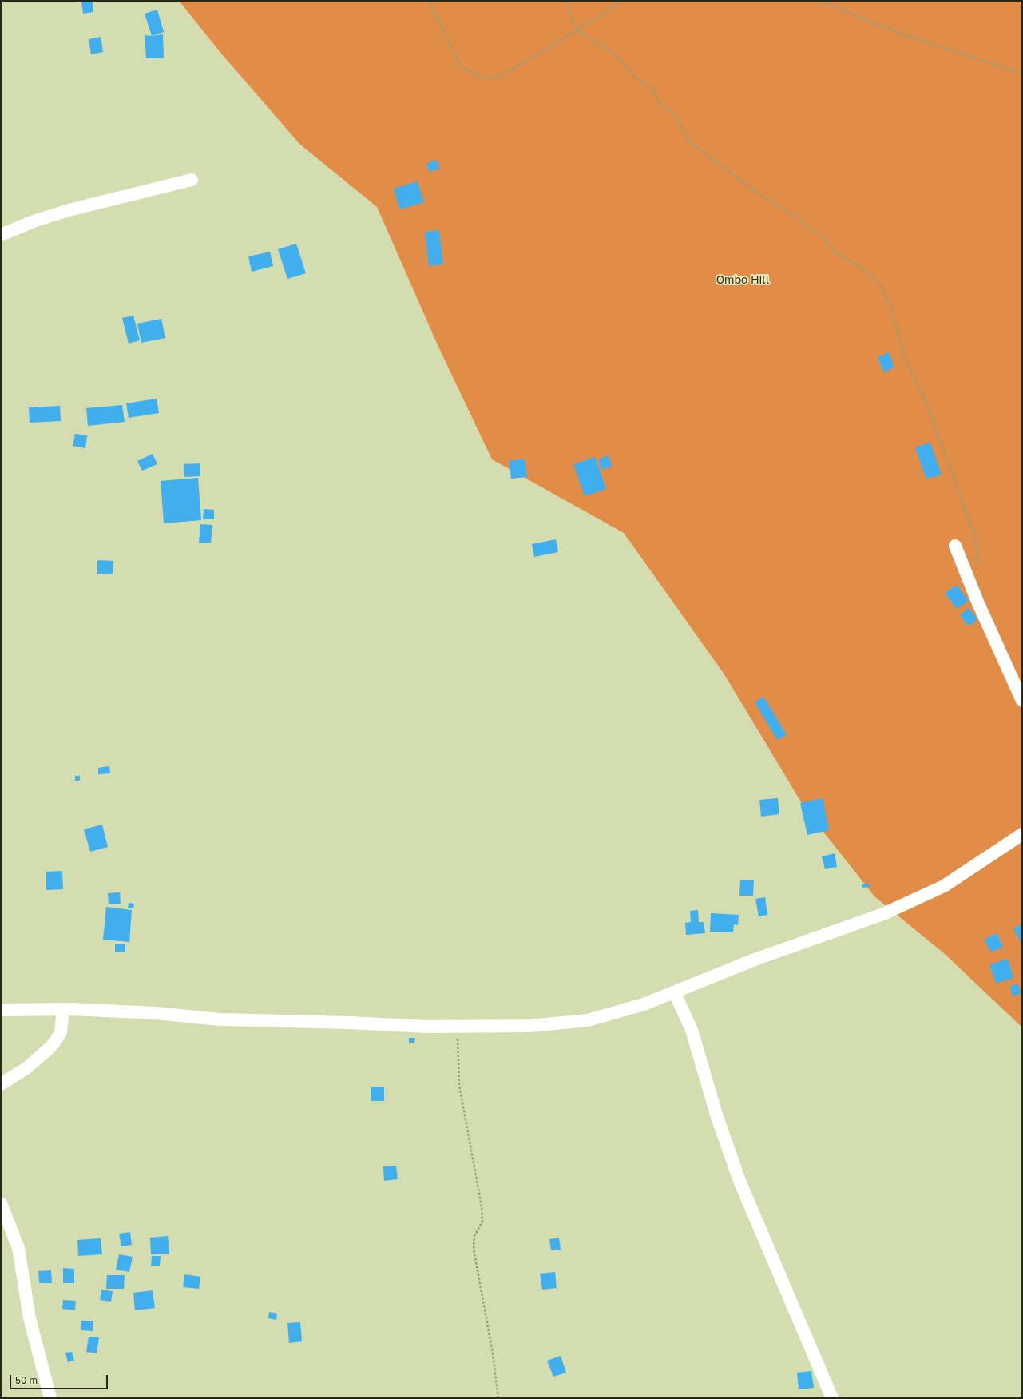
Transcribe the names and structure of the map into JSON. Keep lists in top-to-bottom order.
{
  "parks": ["Ombo Hill"],
  "scale_bar": "50 m"
}
